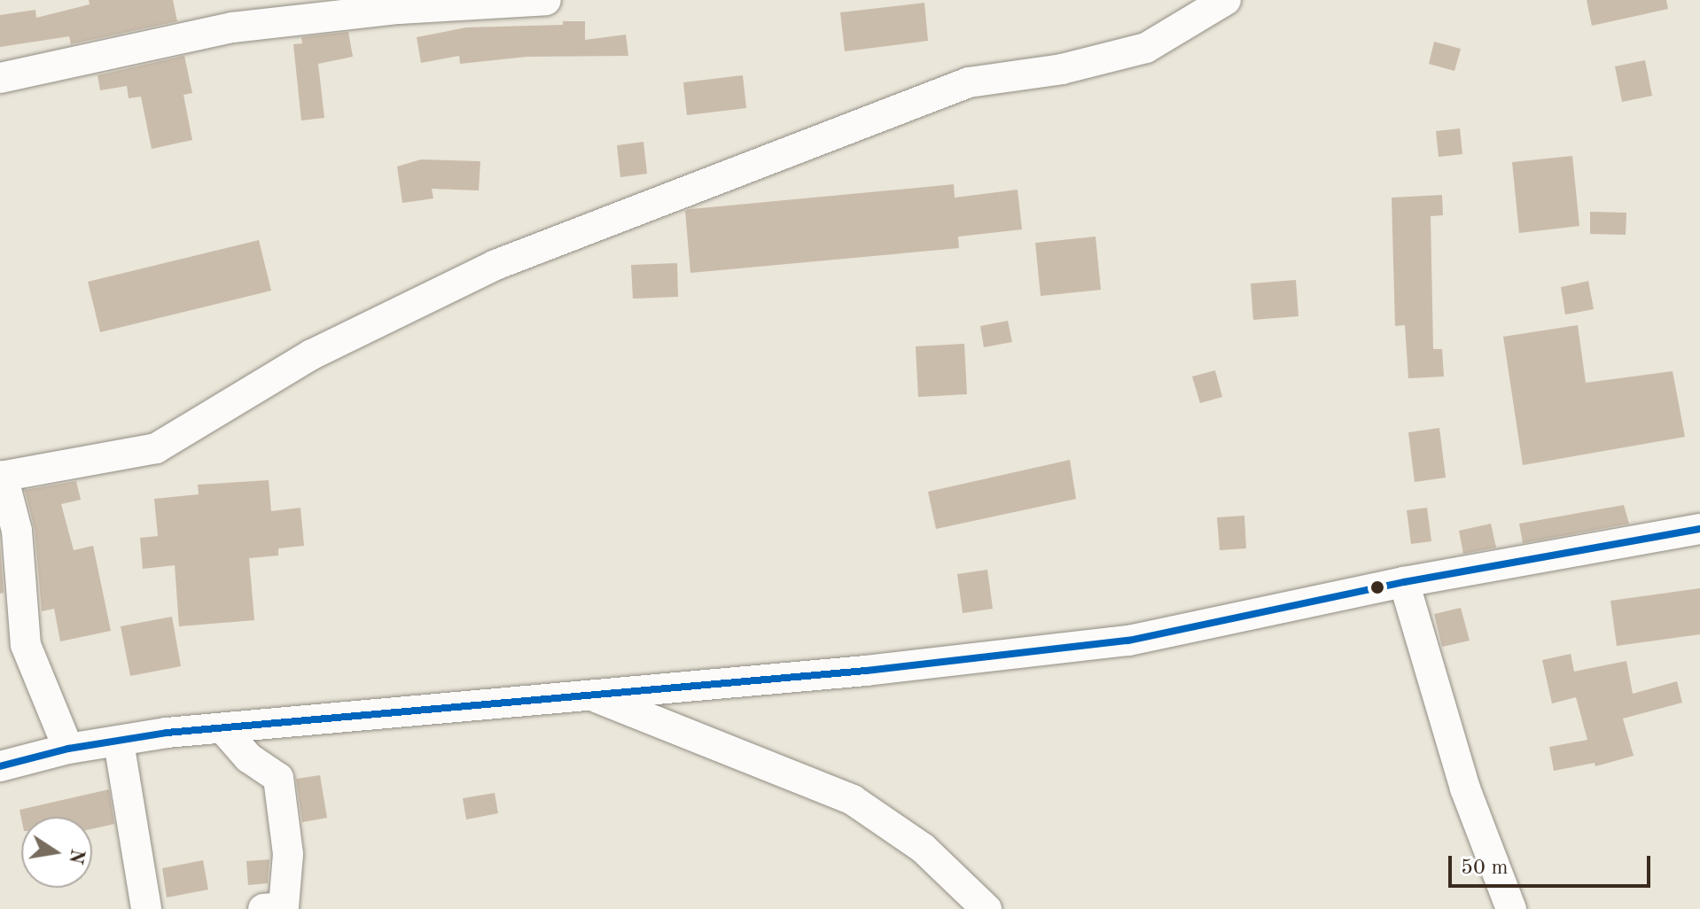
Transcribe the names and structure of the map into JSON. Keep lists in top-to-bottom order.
{
  "scale_bar": "50 m",
  "north": "right"
}
